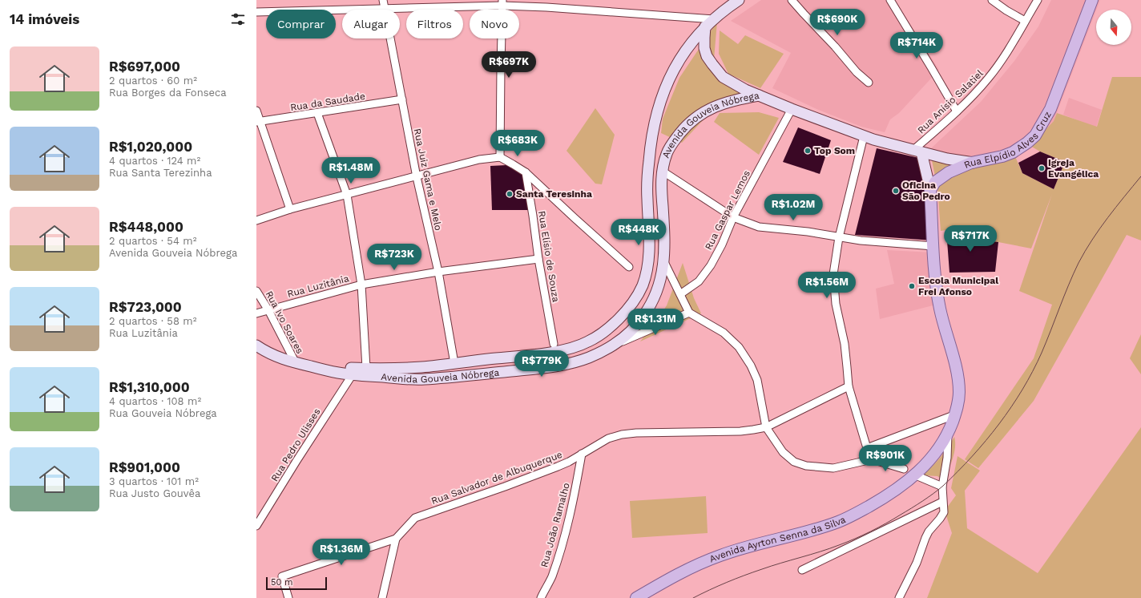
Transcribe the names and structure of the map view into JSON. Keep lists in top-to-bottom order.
{
  "streets": {
    "main road": ["Rua Elpídio Alves Cruz", "Avenida Ayrton Senna da Silva"],
    "street": [
      "Rua da Saudade",
      "Rua Anísio Salatiel",
      "Avenida Gouveia Nóbrega",
      "Rua Juiz Gama e Melo",
      "Rua Gaspar Lemos",
      "Rua Elísio de Souza",
      "Rua Luzitânia",
      "Rua Ivo Soares",
      "Rua Pedro Ulisses",
      "Rua Salvador de Albuquerque",
      "Rua João Ramalho"
    ]
  },
  "crossings": [
    ["Rua da Saudade", "Rua Juiz Gama e Melo"],
    ["Rua Anísio Salatiel", "Rua Elpídio Alves Cruz"],
    ["Avenida Gouveia Nóbrega", "Rua Elpídio Alves Cruz"],
    ["Avenida Gouveia Nóbrega", "Rua Juiz Gama e Melo"],
    ["Avenida Gouveia Nóbrega", "Rua Ivo Soares"],
    ["Avenida Gouveia Nóbrega", "Rua Pedro Ulisses"],
    ["Rua Elpídio Alves Cruz", "Rua Gaspar Lemos"],
    ["Rua Juiz Gama e Melo", "Rua Luzitânia"],
    ["Rua Elísio de Souza", "Rua Luzitânia"],
    ["Rua Luzitânia", "Rua Ivo Soares"],
    ["Rua Salvador de Albuquerque", "Rua João Ramalho"]
  ],
  "places": [
    "Top Som",
    "Igreja Evangélica",
    "Oficina São Pedro",
    "Santa Teresinha",
    "Escola Municipal Frei Afonso"
  ],
  "scale_bar": "50 m",
  "north": "bottom",
  "page": {
    "heading": "14 imóveis",
    "price": [
      "R$690K",
      "R$714K",
      "R$697K",
      "R$683K",
      "R$1.48M",
      "R$1.02M",
      "R$448K",
      "R$717K",
      "R$723K",
      "R$1.56M",
      "R$1.31M",
      "R$779K",
      "R$901K",
      "R$1.36M"
    ],
    "chip": [
      "Comprar",
      "Alugar",
      "Filtros",
      "Novo"
    ],
    "list": [
      {
        "name": "R$697,000",
        "note": "2 quartos · 60 m² · Rua Borges da Fonseca"
      },
      {
        "name": "R$1,020,000",
        "note": "4 quartos · 124 m² · Rua Santa Terezinha"
      },
      {
        "name": "R$448,000",
        "note": "2 quartos · 54 m² · Avenida Gouveia Nóbrega"
      },
      {
        "name": "R$723,000",
        "note": "2 quartos · 58 m² · Rua Luzitânia"
      },
      {
        "name": "R$1,310,000",
        "note": "4 quartos · 108 m² · Rua Gouveia Nóbrega"
      },
      {
        "name": "R$901,000",
        "note": "3 quartos · 101 m² · Rua Justo Gouvêa"
      }
    ],
    "scale": "50 m"
  }
}
